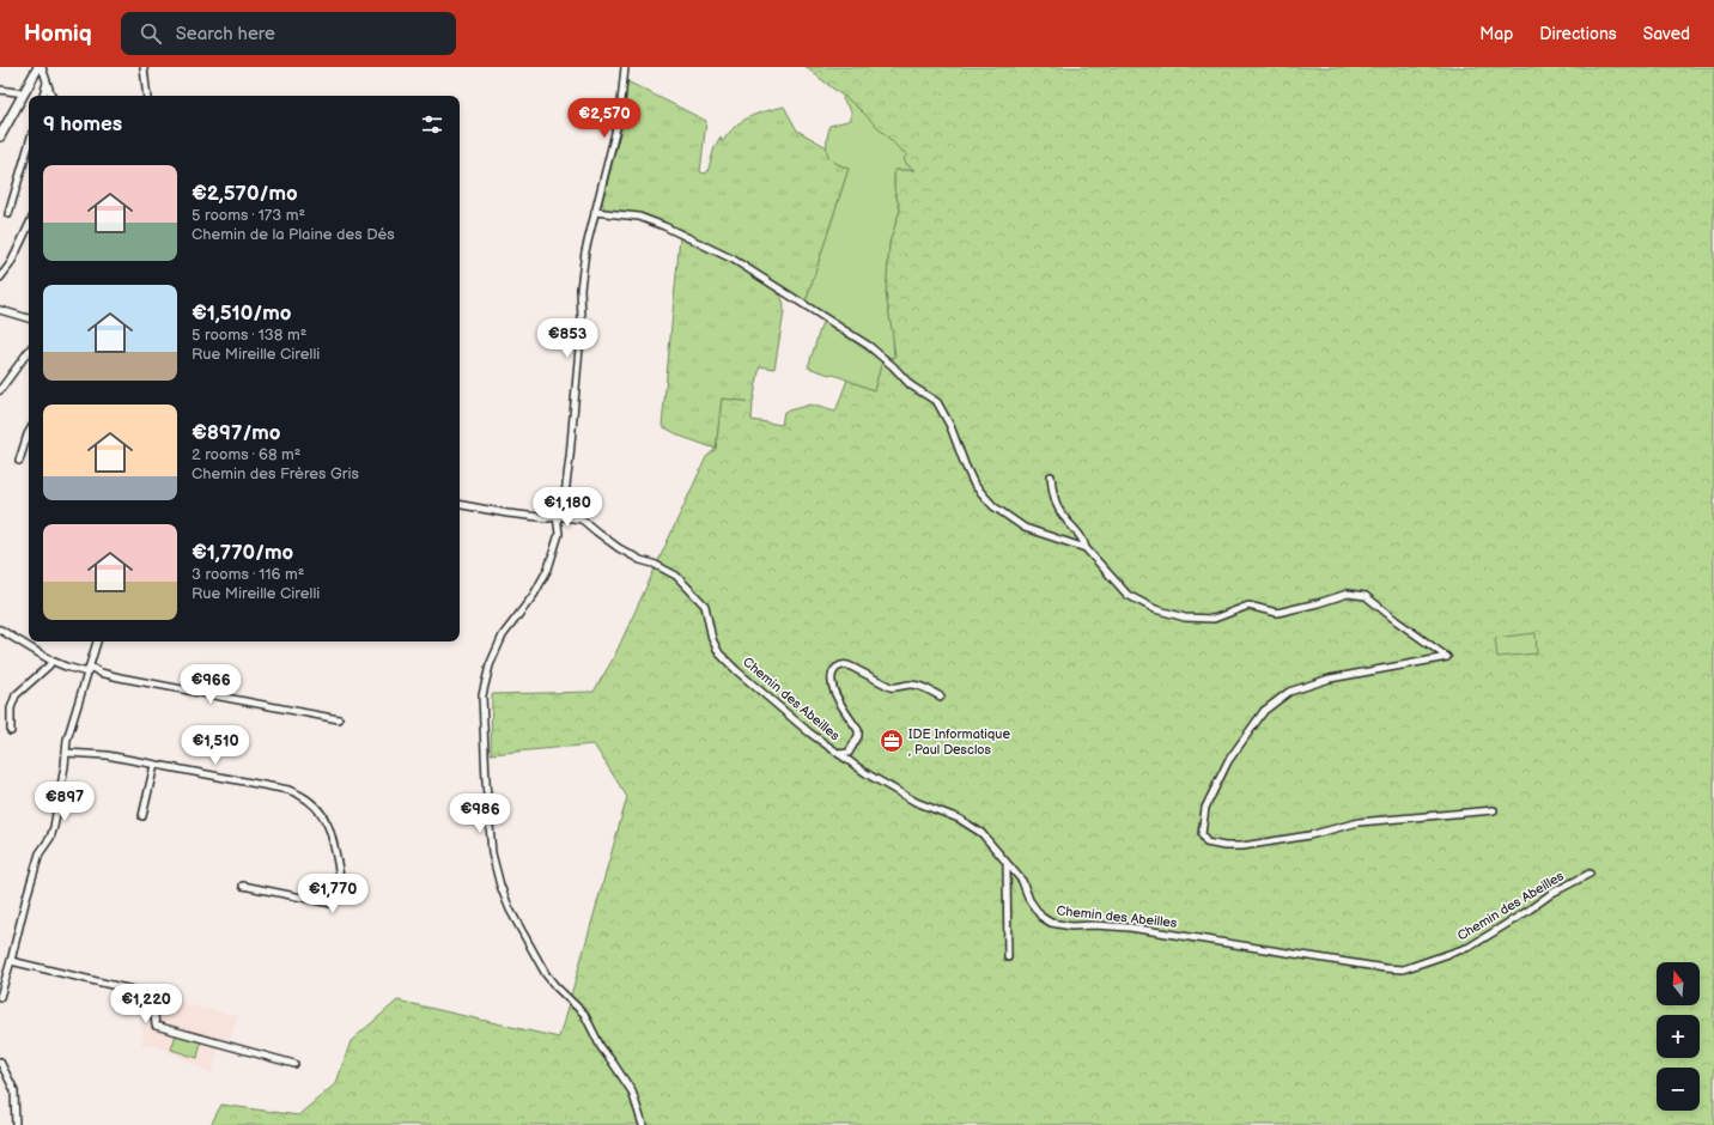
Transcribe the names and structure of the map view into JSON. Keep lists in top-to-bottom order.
{
  "streets": {
    "street": ["Chemin des Abeilles"]
  },
  "places": {
    "office": ["IDE Informatique , Paul Desclos"]
  },
  "north": "top",
  "page": {
    "header": "Homiq",
    "search": "Search here",
    "nav": ["Map", "Directions", "Saved"],
    "heading": "9 homes",
    "price": [
      "€2,570",
      "€853",
      "€1,180",
      "€966",
      "€1,510",
      "€897",
      "€986",
      "€1,770",
      "€1,220"
    ],
    "list": [
      {
        "name": "€2,570/mo",
        "note": "5 rooms · 173 m² · Chemin de la Plaine des Dés"
      },
      {
        "name": "€1,510/mo",
        "note": "5 rooms · 138 m² · Rue Mireille Cirelli"
      },
      {
        "name": "€897/mo",
        "note": "2 rooms · 68 m² · Chemin des Frères Gris"
      },
      {
        "name": "€1,770/mo",
        "note": "3 rooms · 116 m² · Rue Mireille Cirelli"
      }
    ],
    "map_buttons": ["+", "−"]
  }
}
